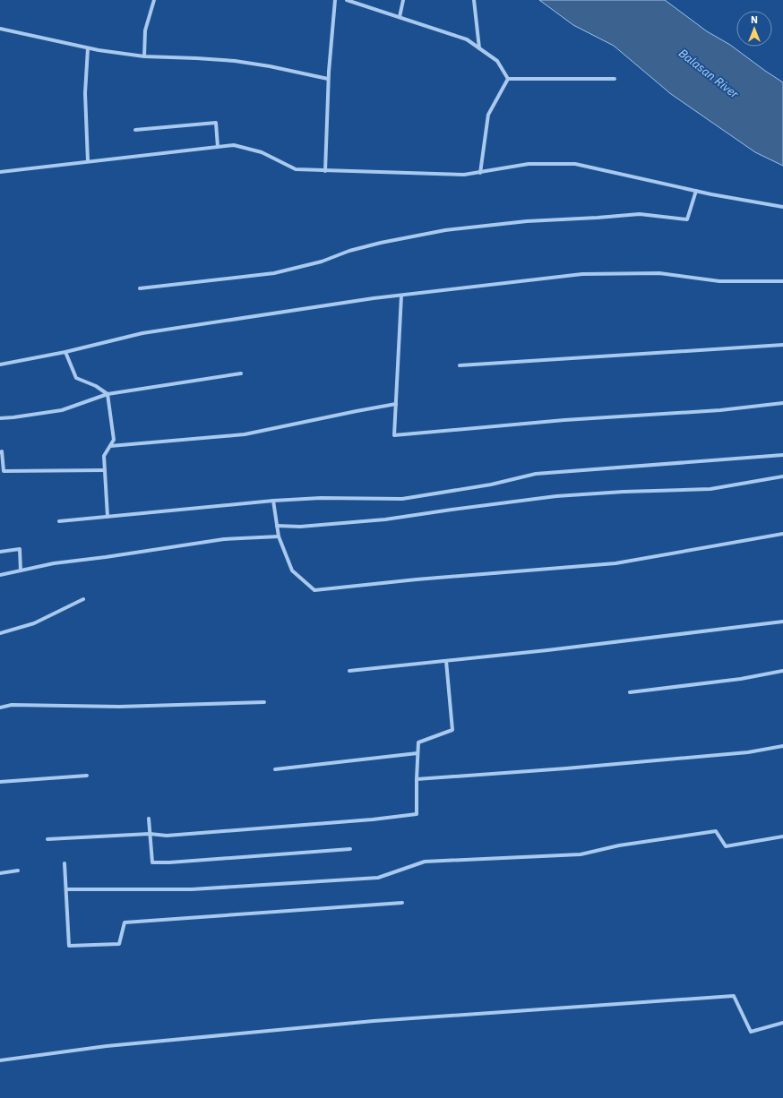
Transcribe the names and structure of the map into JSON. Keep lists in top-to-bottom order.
{
  "water": ["Balasan River"],
  "north": "top"
}
